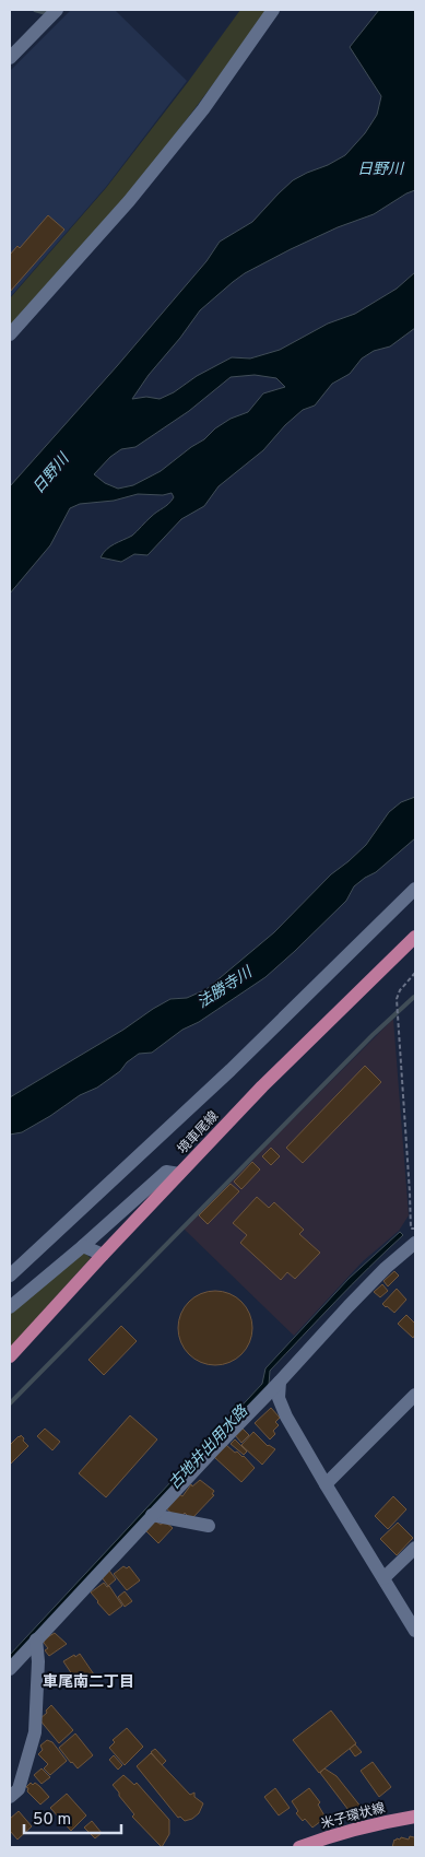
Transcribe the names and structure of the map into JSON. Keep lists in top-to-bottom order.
{
  "streets": {
    "main road": ["境車尾線", "米子環状線"]
  },
  "districts": ["車尾南二丁目"],
  "water": ["日野川", "法勝寺川", "古地井出用水路"],
  "scale_bar": "50 m"
}
